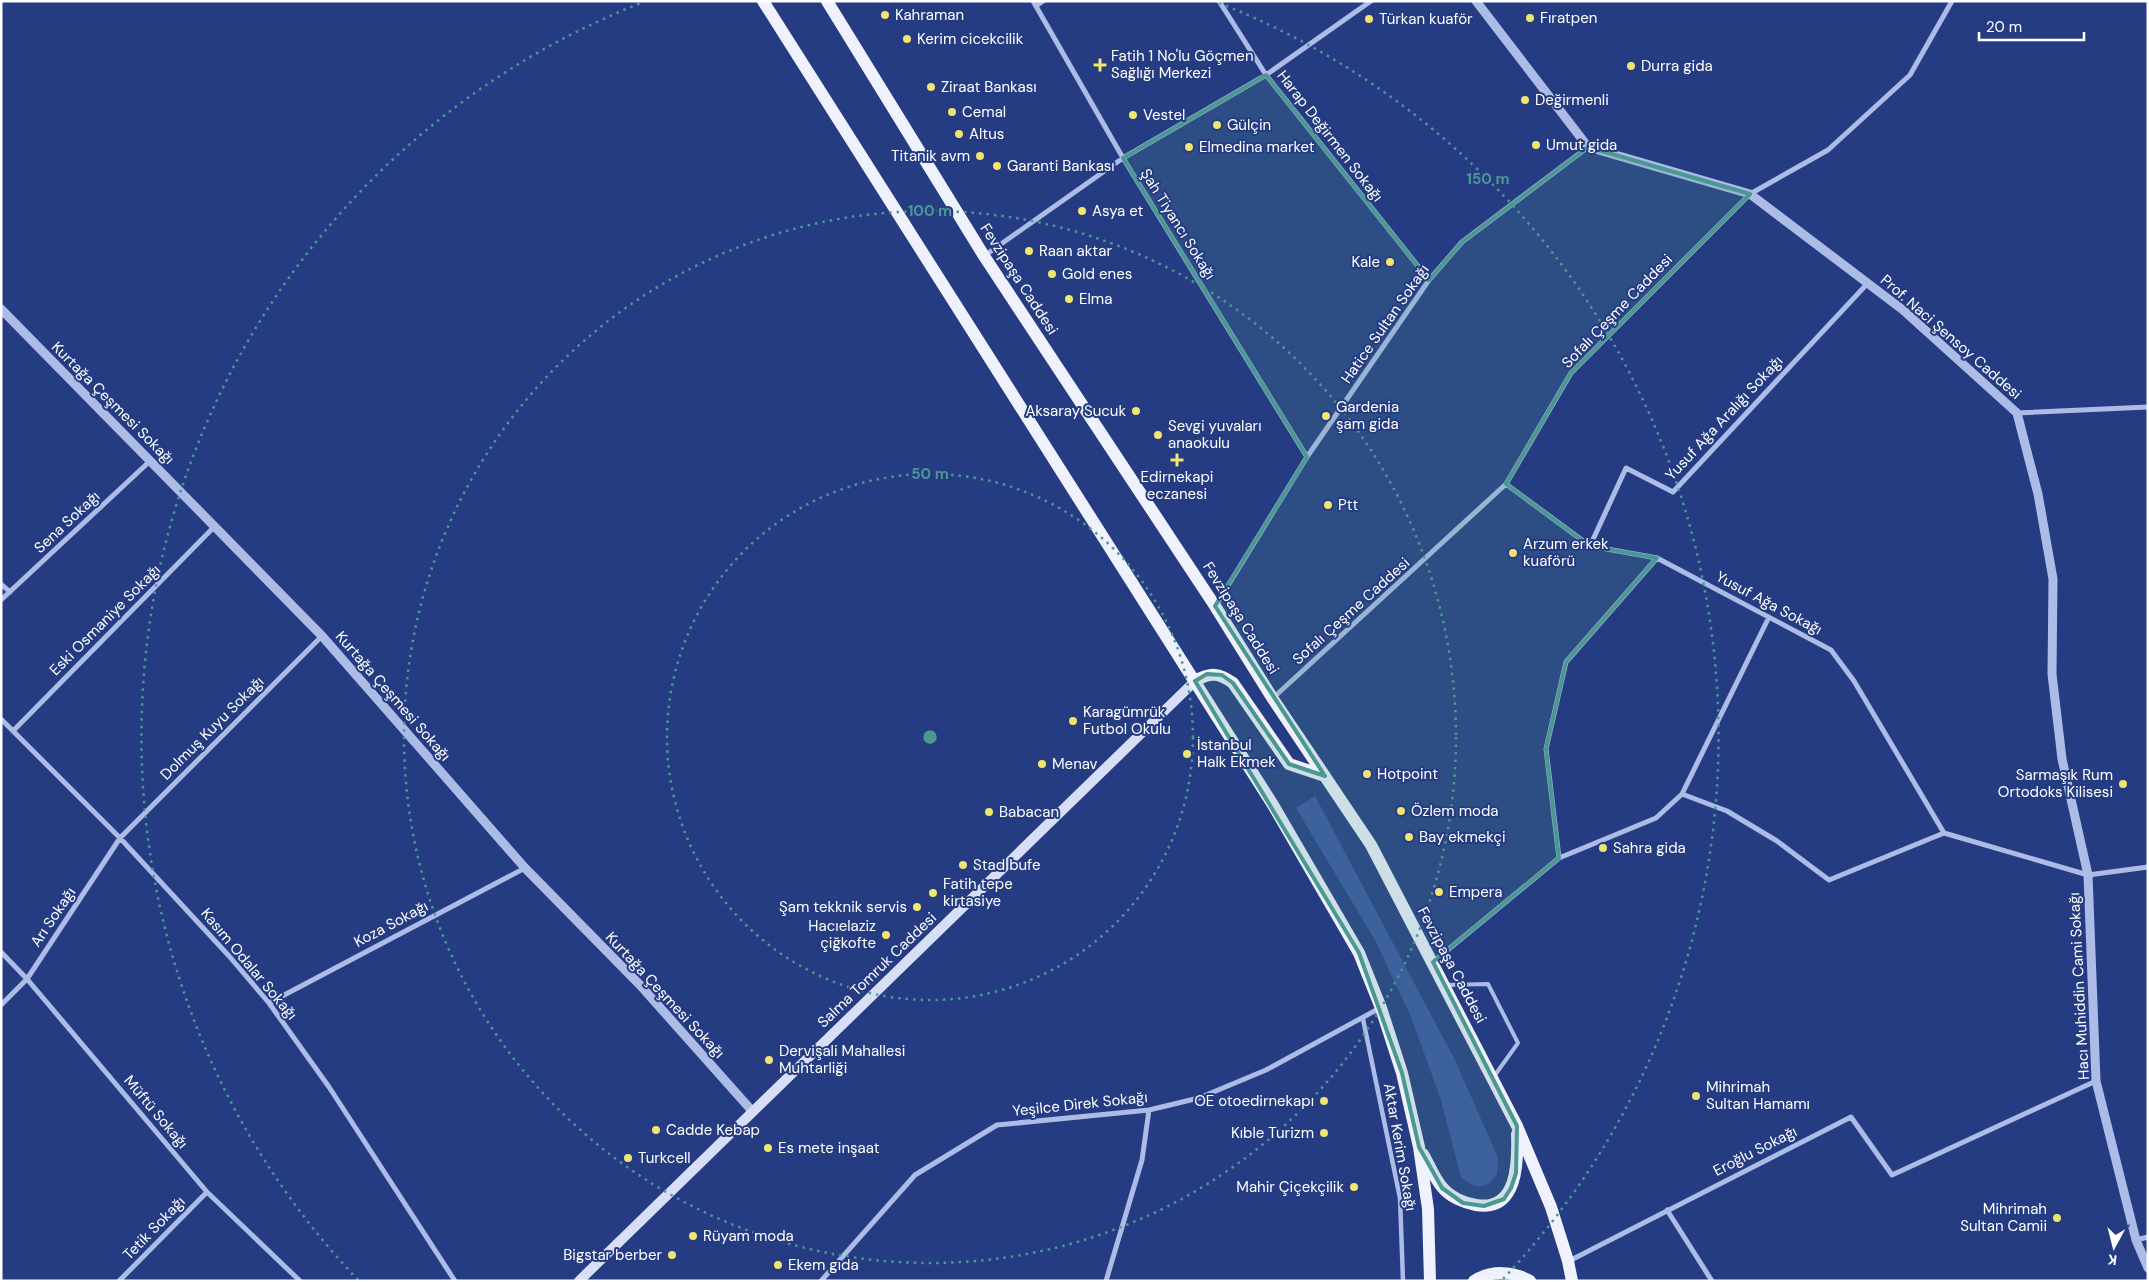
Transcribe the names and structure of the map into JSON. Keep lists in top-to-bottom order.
{
  "streets": {
    "main road": ["Fevzipaşa Caddesi", "Salma Tomruk Caddesi"],
    "street": [
      "Harap Değirmen Sokağı",
      "Şah Tiyancı Sokağı",
      "Sofalı Çeşme Caddesi",
      "Hatice Sultan Sokağı",
      "Prof. Naci Şensoy Caddesi",
      "Kurtağa Çeşmesi Sokağı",
      "Yusuf Ağa Aralığı Sokağı",
      "Sena Sokağı",
      "Yusuf Ağa Sokağı",
      "Eski Osmaniye Sokağı",
      "Dolmuş Kuyu Sokağı",
      "Arı Sokağı",
      "Koza Sokağı",
      "Kasım Odalar Sokağı",
      "Hacı Muhiddin Cami Sokağı",
      "Yeşilce Direk Sokağı",
      "Müftü Sokağı",
      "Aktar Kerim Sokağı",
      "Eroğlu Sokağı",
      "Tetik Sokağı"
    ]
  },
  "crossings": [
    ["Harap Değirmen Sokağı", "Hatice Sultan Sokağı"],
    ["Şah Tiyancı Sokağı", "Hatice Sultan Sokağı"],
    ["Fevzipaşa Caddesi", "Sofalı Çeşme Caddesi"],
    ["Fevzipaşa Caddesi", "Hatice Sultan Sokağı"],
    ["Fevzipaşa Caddesi", "Eroğlu Sokağı"],
    ["Sofalı Çeşme Caddesi", "Prof. Naci Şensoy Caddesi"],
    ["Sofalı Çeşme Caddesi", "Yusuf Ağa Sokağı"],
    ["Hatice Sultan Sokağı", "Prof. Naci Şensoy Caddesi"],
    ["Prof. Naci Şensoy Caddesi", "Yusuf Ağa Aralığı Sokağı"],
    ["Prof. Naci Şensoy Caddesi", "Hacı Muhiddin Cami Sokağı"],
    ["Kurtağa Çeşmesi Sokağı", "Sena Sokağı"],
    ["Kurtağa Çeşmesi Sokağı", "Eski Osmaniye Sokağı"],
    ["Kurtağa Çeşmesi Sokağı", "Dolmuş Kuyu Sokağı"],
    ["Kurtağa Çeşmesi Sokağı", "Koza Sokağı"],
    ["Kurtağa Çeşmesi Sokağı", "Salma Tomruk Caddesi"],
    ["Yusuf Ağa Aralığı Sokağı", "Yusuf Ağa Sokağı"],
    ["Eski Osmaniye Sokağı", "Kasım Odalar Sokağı"],
    ["Dolmuş Kuyu Sokağı", "Arı Sokağı"],
    ["Dolmuş Kuyu Sokağı", "Kasım Odalar Sokağı"],
    ["Arı Sokağı", "Kasım Odalar Sokağı"],
    ["Arı Sokağı", "Müftü Sokağı"],
    ["Koza Sokağı", "Kasım Odalar Sokağı"],
    ["Hacı Muhiddin Cami Sokağı", "Eroğlu Sokağı"],
    ["Yeşilce Direk Sokağı", "Aktar Kerim Sokağı"],
    ["Müftü Sokağı", "Tetik Sokağı"]
  ],
  "places": {
    "other": [
      "Kahraman",
      "Fıratpen",
      "Türkan kuaför",
      "Kerim cicekcilik",
      "Durra gida",
      "Ziraat Bankası",
      "Değirmenli",
      "Cemal",
      "Vestel",
      "Gülçin",
      "Altus",
      "Umut gida",
      "Elmedina market",
      "Titanik avm",
      "Garanti Bankası",
      "Asya et",
      "Raan aktar",
      "Kale",
      "Gold enes",
      "Elma",
      "Aksaray Sucuk",
      "Gardenia şam gida",
      "Sevgi yuvaları anaokulu",
      "Ptt",
      "Arzum erkek kuaförü",
      "Karagümrük Futbol Okulu",
      "İstanbul Halk Ekmek",
      "Menav",
      "Hotpoint",
      "Sarmaşık Rum Ortodoks Kilisesi",
      "Özlem moda",
      "Babacan",
      "Bay ekmekçi",
      "Sahra gida",
      "Stad bufe",
      "Empera",
      "Fatih tepe kirtasiye",
      "Şam tekknik servis",
      "Hacıelaziz çiğkofte",
      "Dervişali Mahallesi Muhtarliği",
      "Mihrimah Sultan Hamamı",
      "OE otoedirnekapı",
      "Cadde Kebap",
      "Kıble Turizm",
      "Es mete inşaat",
      "Turkcell",
      "Mahir Çiçekçilik",
      "Mihrimah Sultan Camii",
      "Rüyam moda",
      "Bigstar berber",
      "Ekem gıda"
    ],
    "health": ["Fatih 1 No'lu Göçmen Sağlığı Merkezi", "Edirnekapi eczanesi"]
  },
  "scale_bar": "20 m",
  "north": "bottom",
  "rings": ["150 m", "100 m", "50 m"]
}
